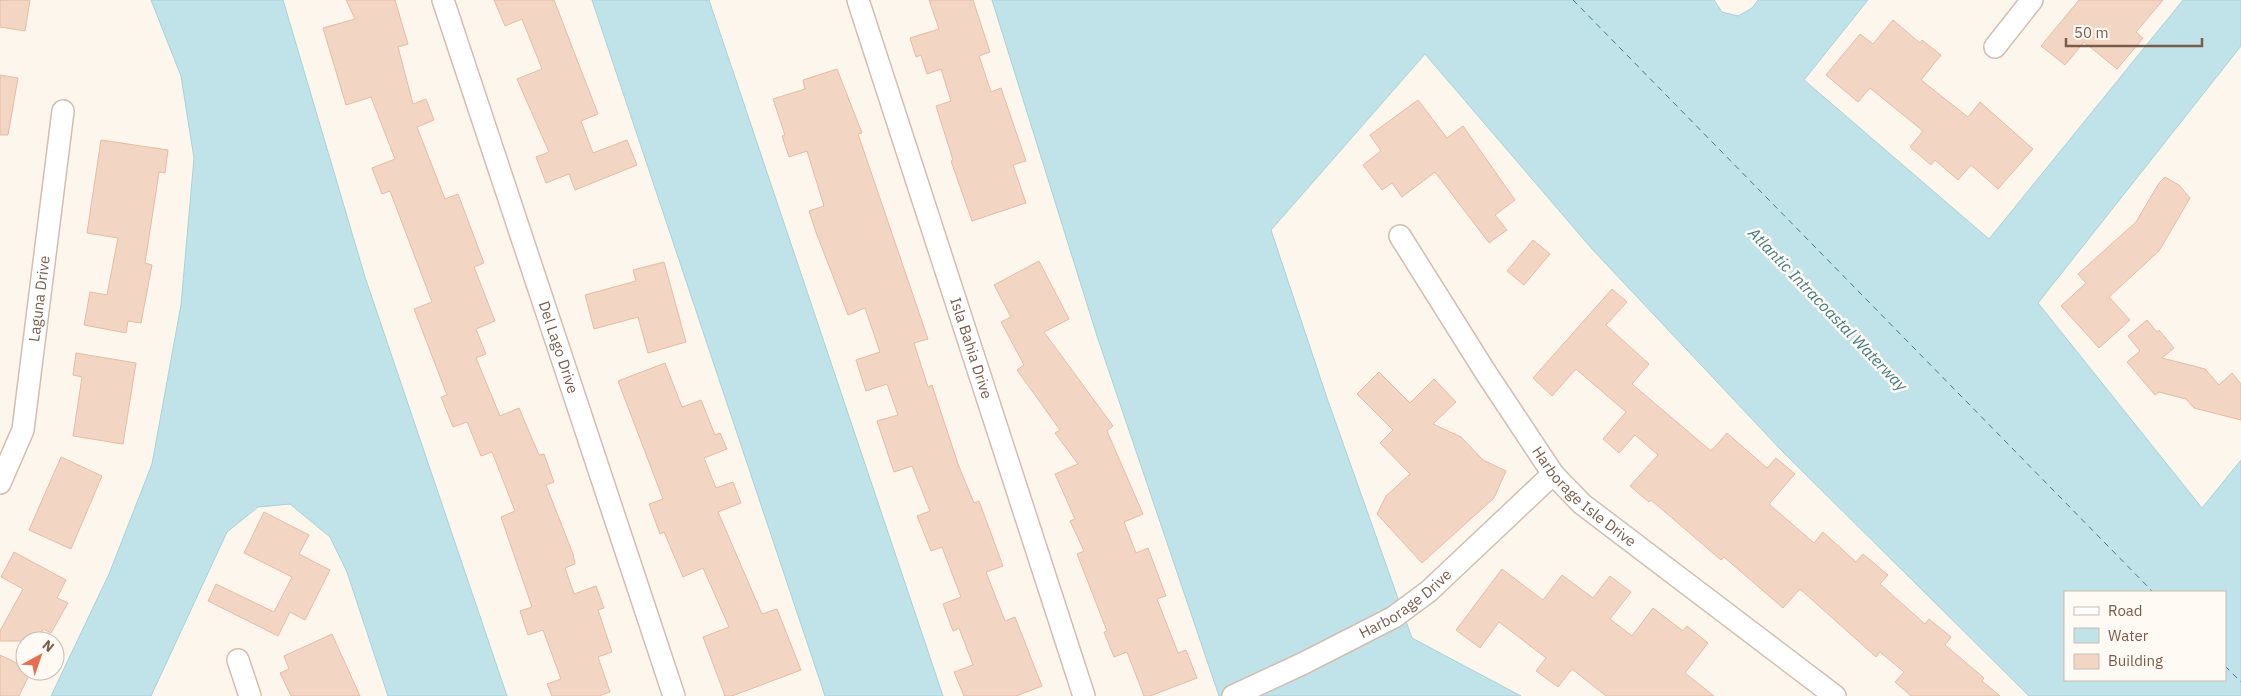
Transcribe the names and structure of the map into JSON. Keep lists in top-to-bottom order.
{
  "streets": {
    "street": [
      "Laguna Drive",
      "Del Lago Drive",
      "Isla Bahia Drive",
      "Harborage Isle Drive",
      "Harborage Drive"
    ]
  },
  "crossings": [
    ["Harborage Isle Drive", "Harborage Drive"]
  ],
  "water": ["Atlantic Intracoastal Waterway"],
  "legend": ["Road", "Water", "Building"],
  "scale_bar": "50 m",
  "north": "top right"
}
